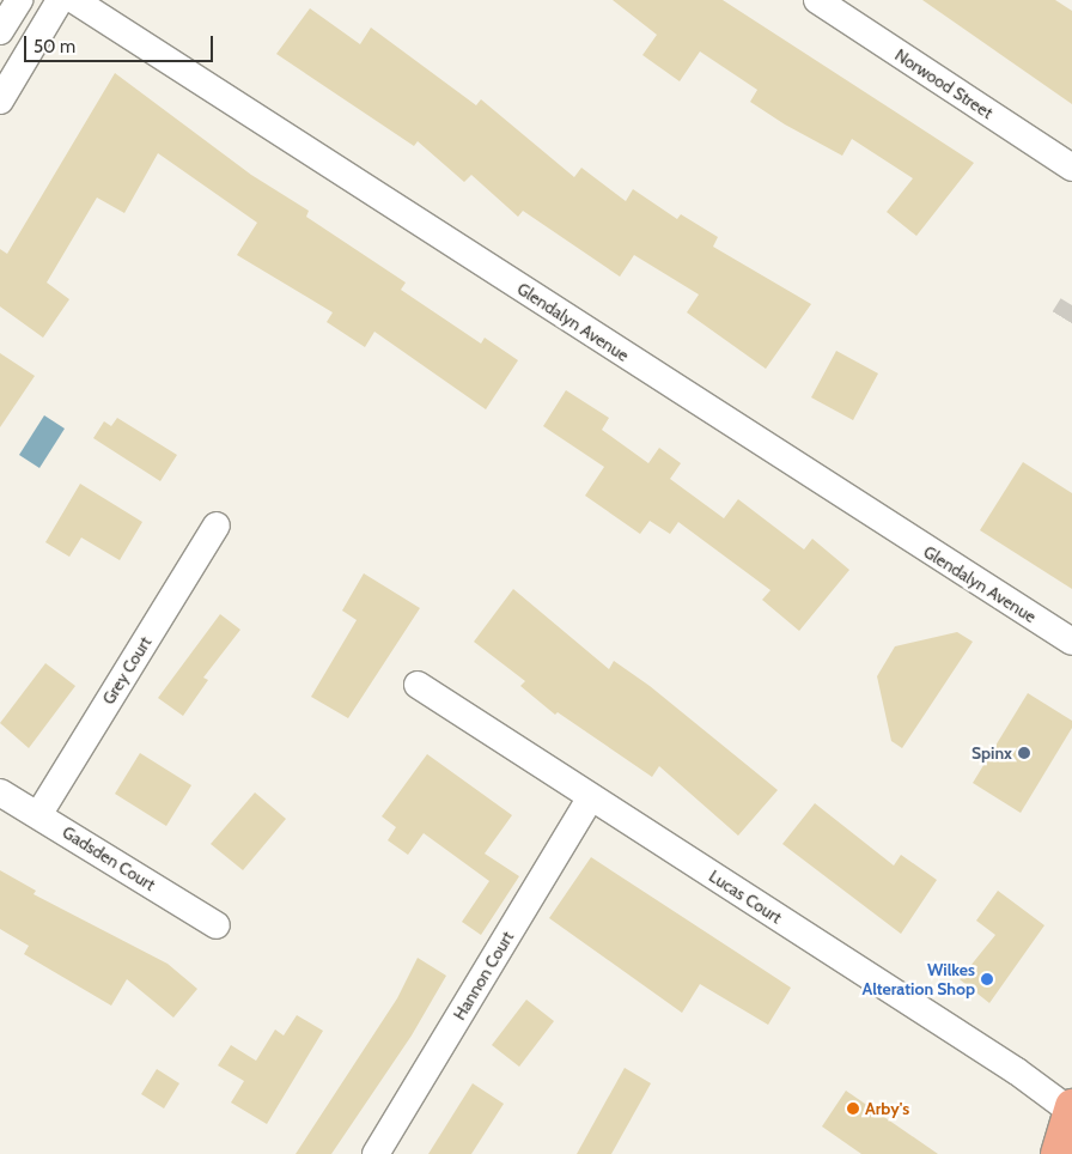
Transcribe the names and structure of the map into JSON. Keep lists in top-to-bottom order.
{
  "streets": {
    "street": [
      "Norwood Street",
      "Glendalyn Avenue",
      "Grey Court",
      "Gadsden Court",
      "Lucas Court",
      "Hannon Court"
    ]
  },
  "crossings": [
    ["Grey Court", "Gadsden Court"],
    ["Lucas Court", "Hannon Court"]
  ],
  "places": ["Spinx", "Wilkes Alteration Shop", "Arby's"],
  "scale_bar": "50 m"
}
